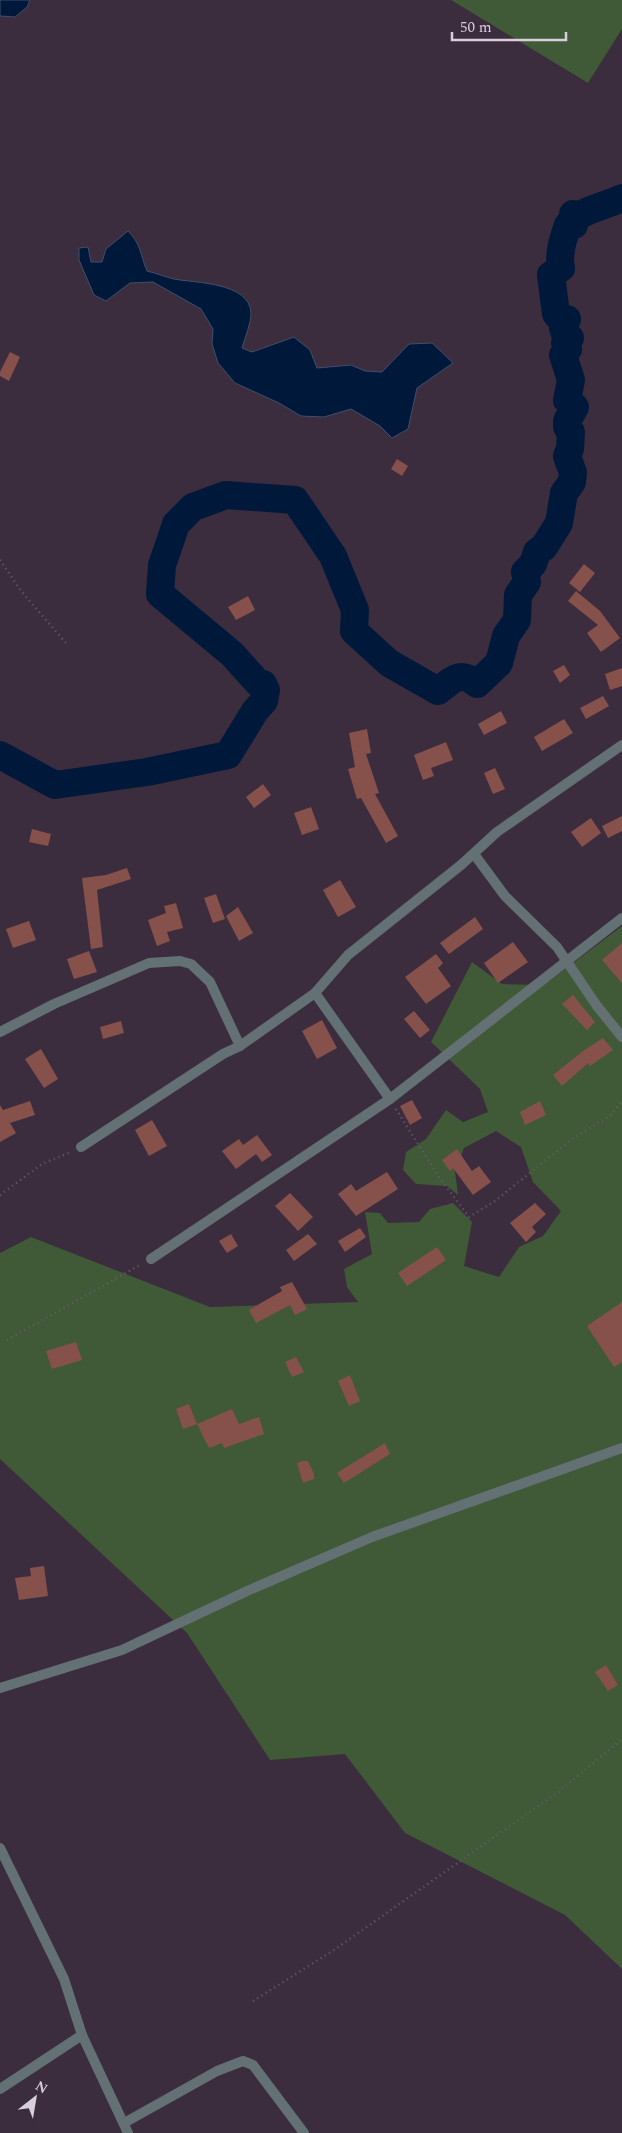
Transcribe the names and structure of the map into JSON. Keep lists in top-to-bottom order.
{
  "scale_bar": "50 m",
  "north": "top right"
}
